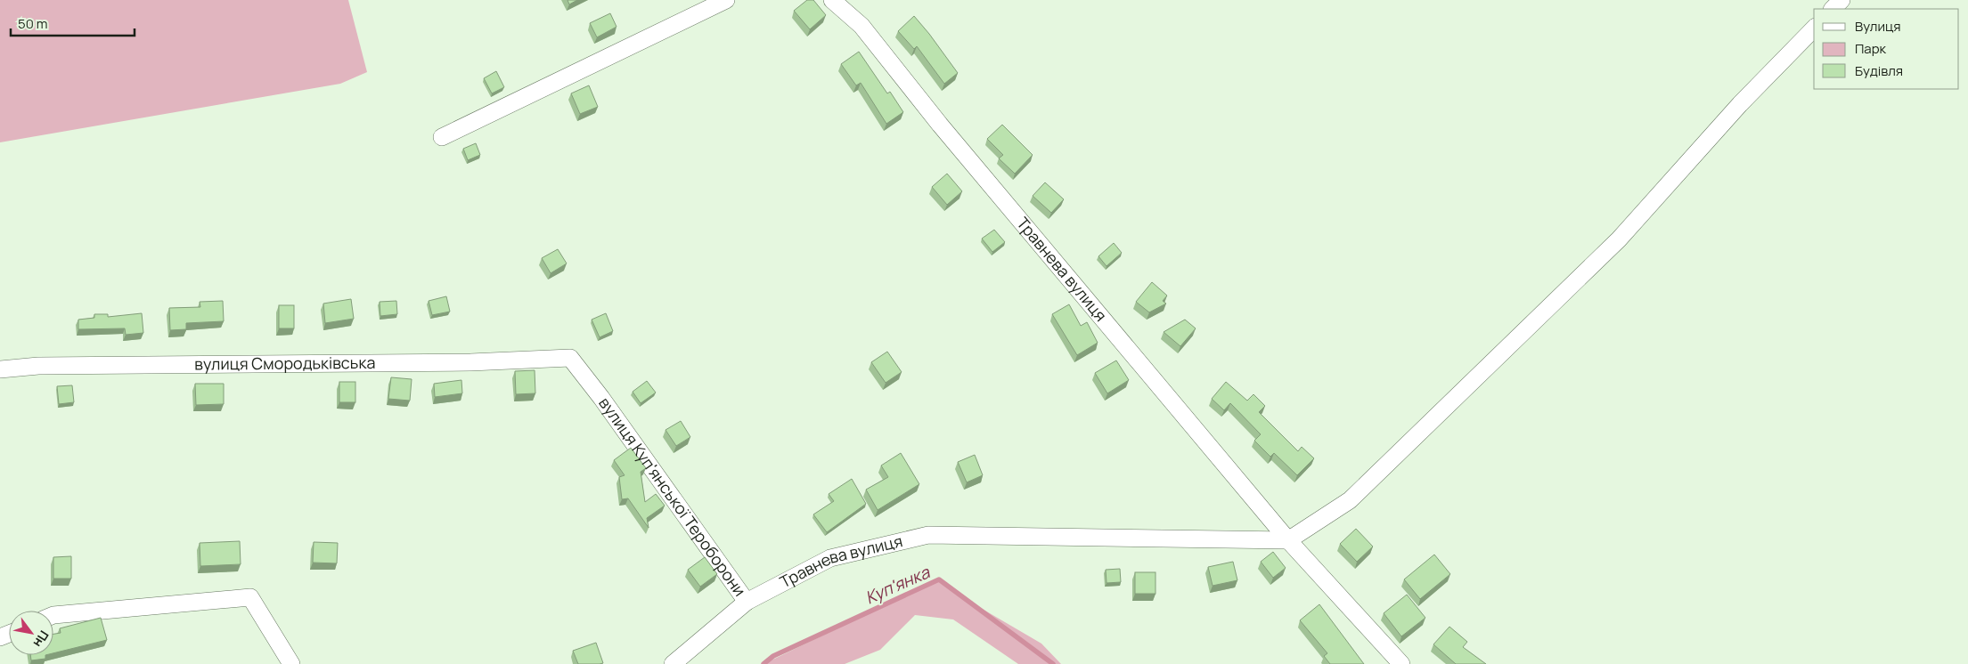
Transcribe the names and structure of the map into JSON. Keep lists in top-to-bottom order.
{
  "streets": {
    "street": ["Травнева вулиця", "вулиця Смородьківська", "вулиця Куп'янської Тероборони"]
  },
  "crossings": [
    ["Травнева вулиця", "вулиця Куп'янської Тероборони"],
    ["вулиця Смородьківська", "вулиця Куп'янської Тероборони"]
  ],
  "water": ["Куп'янка"],
  "legend": ["Вулиця", "Парк", "Будівля"],
  "scale_bar": "50 m",
  "north": "bottom right"
}
